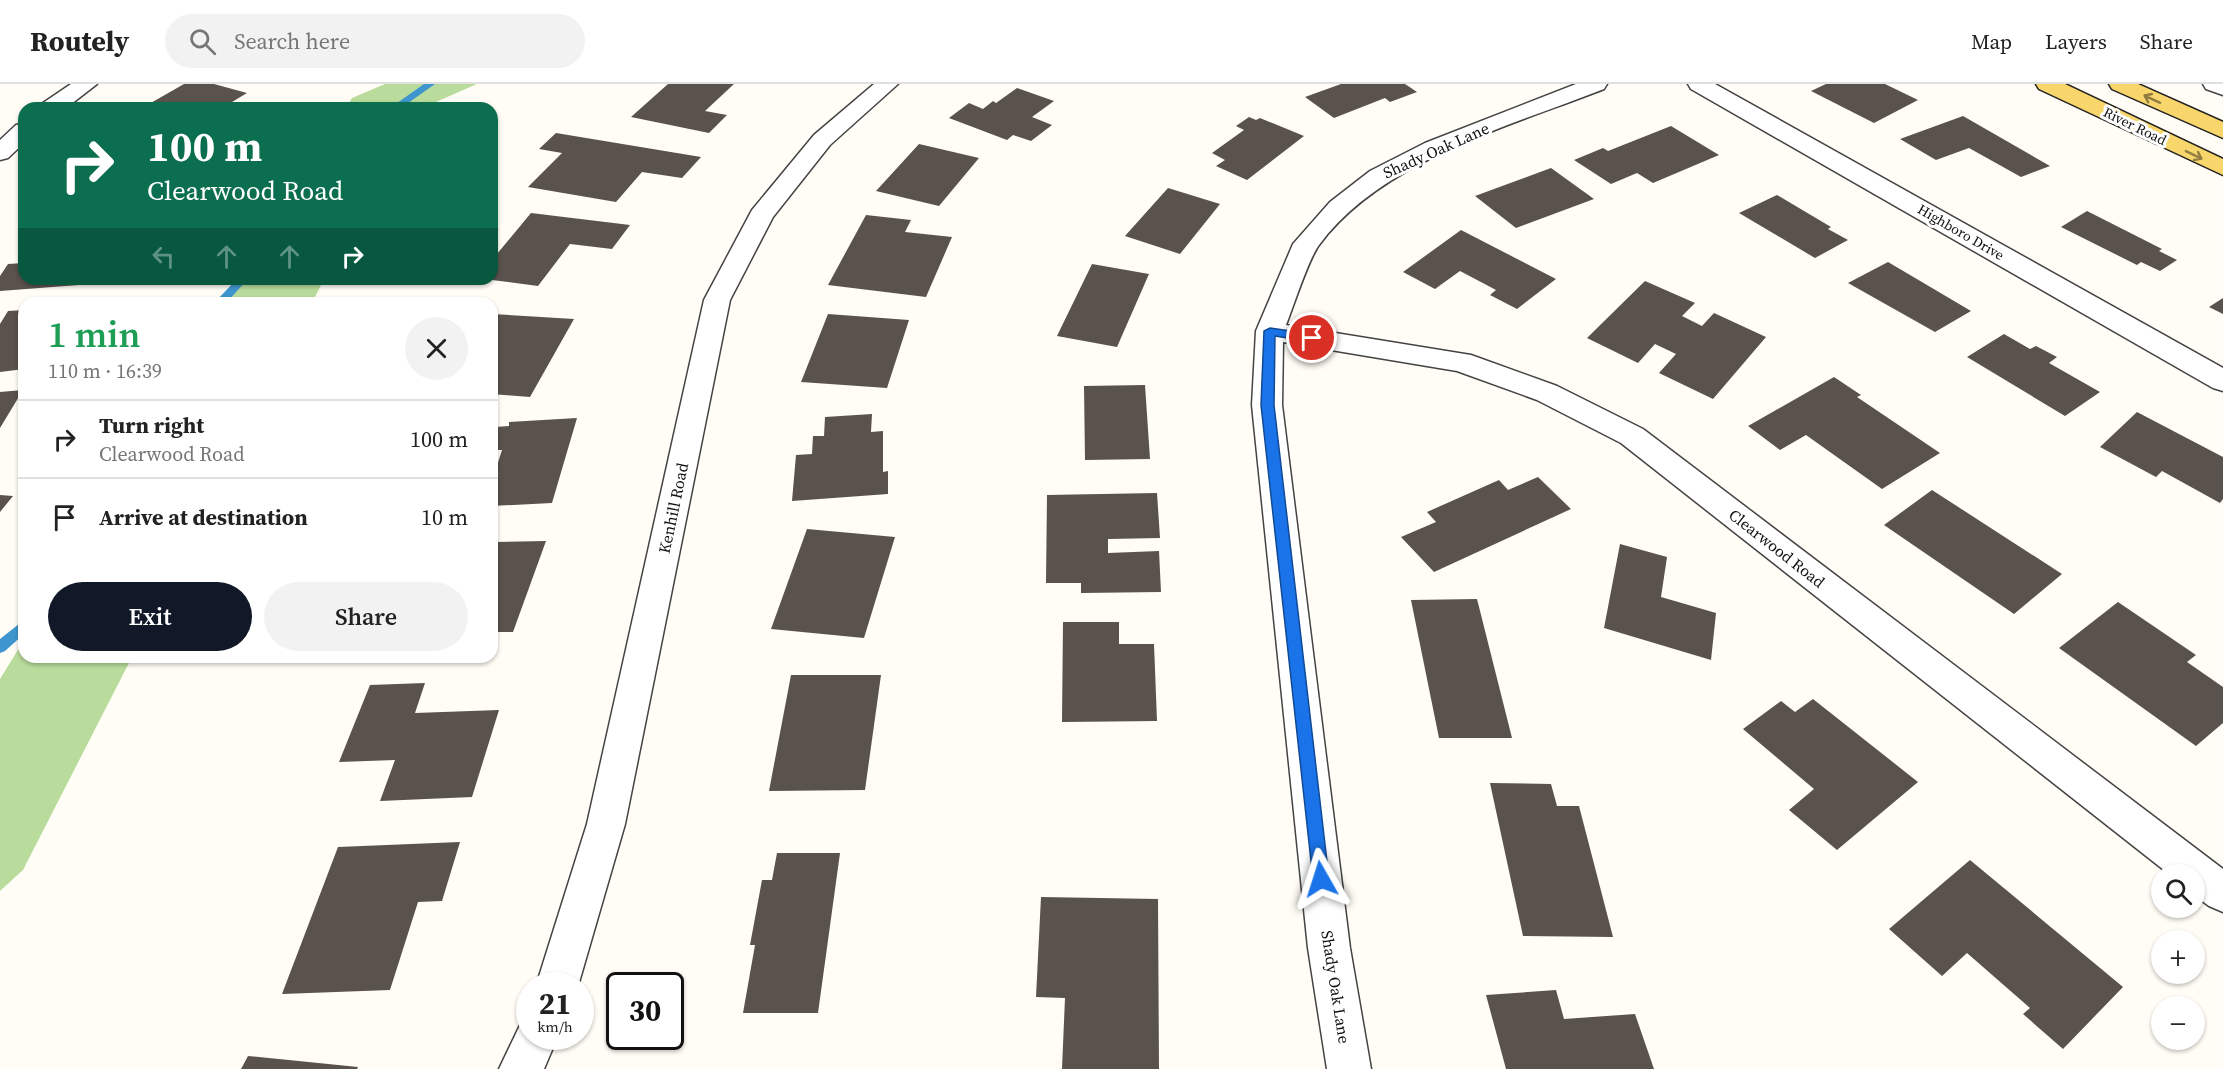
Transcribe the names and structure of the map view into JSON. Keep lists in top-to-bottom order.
{
  "streets": {
    "main road": ["River Road"],
    "street": [
      "Shady Oak Lane",
      "Highboro Drive",
      "Kenhill Road",
      "Clearwood Road"
    ]
  },
  "crossings": [
    ["Shady Oak Lane", "Clearwood Road"]
  ],
  "page": {
    "header": "Routely",
    "search": "Search here",
    "nav": ["Map", "Layers", "Share"],
    "turn": ["100 m", "Clearwood Road"],
    "heading": ["1 min", "110 m · 16:39"],
    "list": [
      {
        "name": "Turn right",
        "note": "Clearwood Road",
        "value": "100 m"
      },
      {
        "name": "Arrive at destination",
        "value": "10 m"
      }
    ],
    "buttons": ["Exit", "Share"],
    "map_buttons": ["+", "−"],
    "speed": "21 km/h",
    "limit": "30"
  }
}
